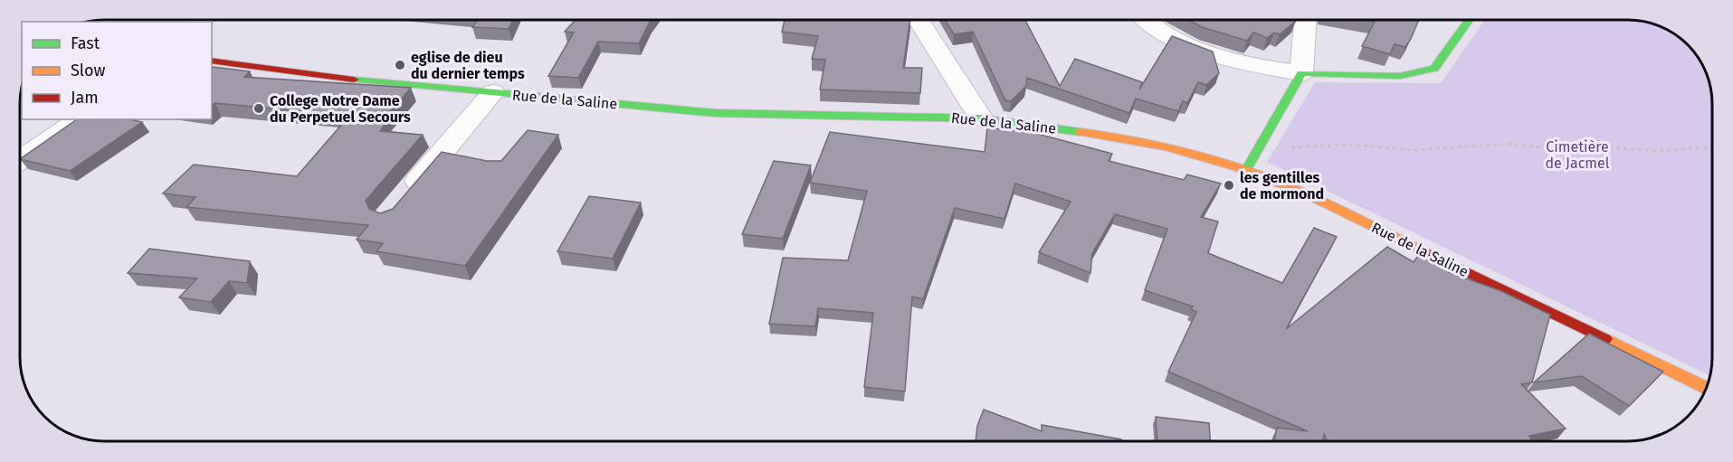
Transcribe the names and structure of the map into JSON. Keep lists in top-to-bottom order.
{
  "streets": {
    "street": ["Rue de la Saline"]
  },
  "parks": ["Cimetière de Jacmel"],
  "places": ["eglise de dieu du dernier temps", "College Notre Dame du Perpetuel Secours", "les gentilles de mormond"],
  "legend": ["Fast", "Slow", "Jam"]
}
